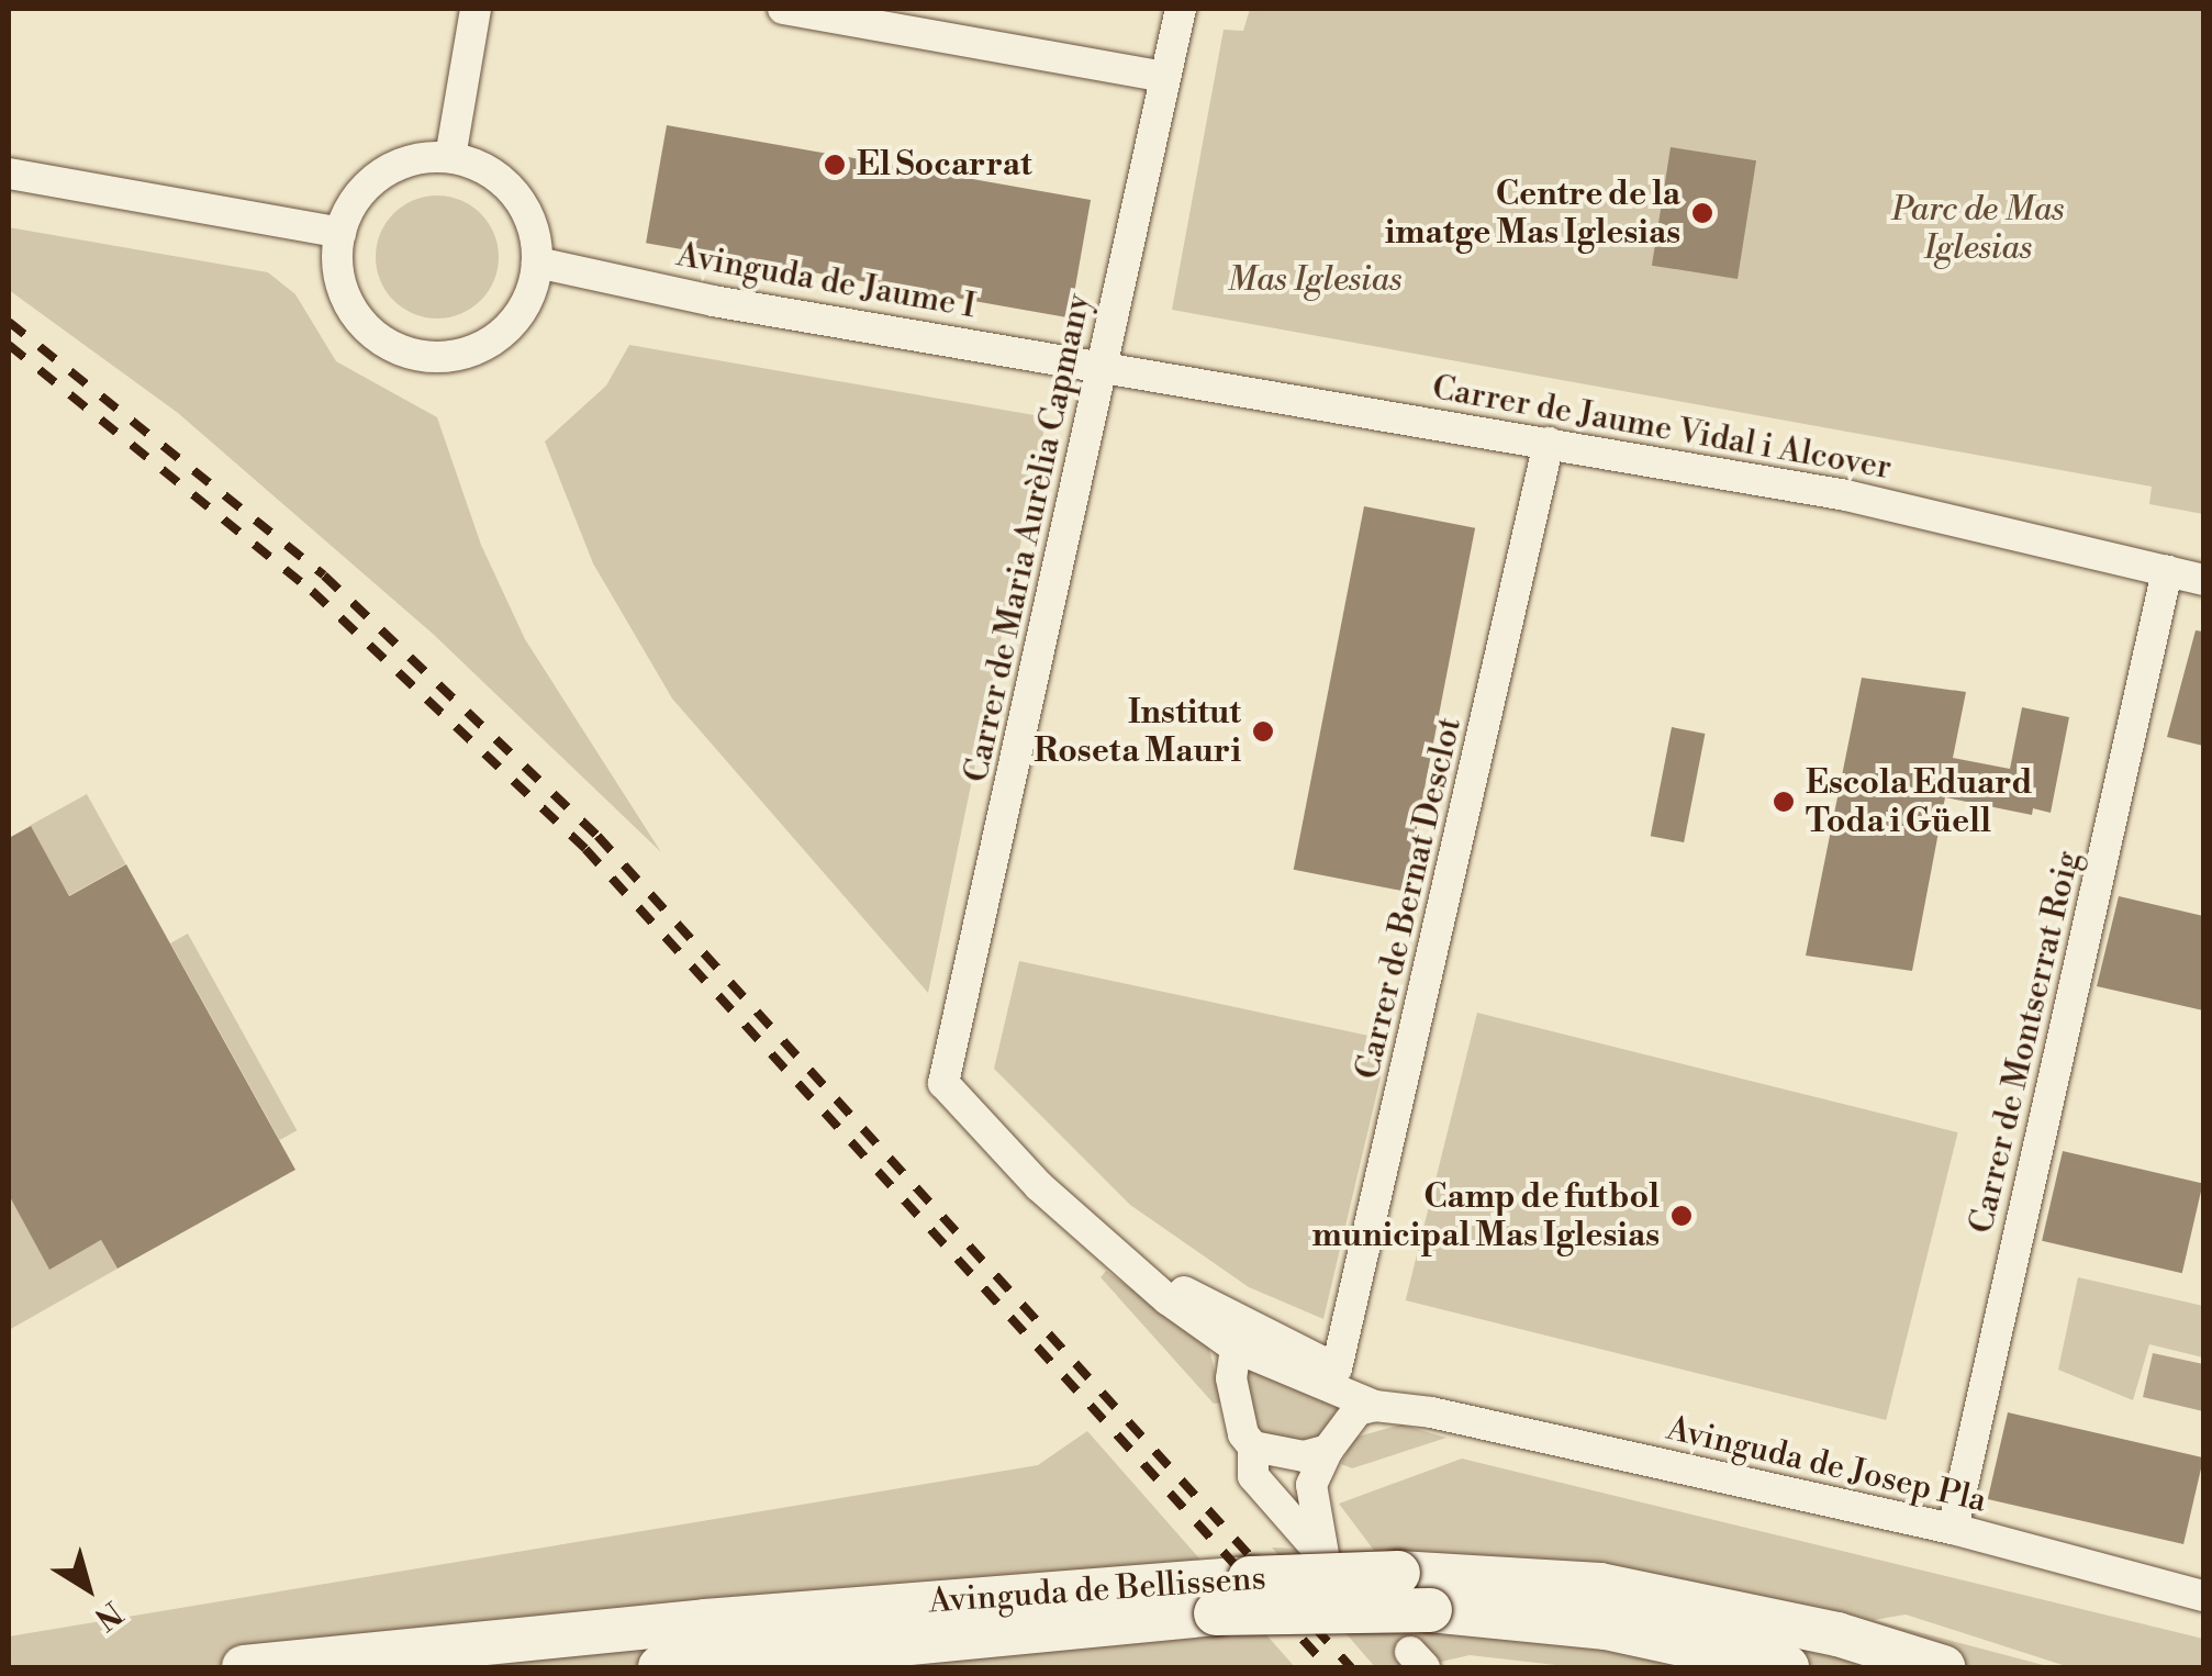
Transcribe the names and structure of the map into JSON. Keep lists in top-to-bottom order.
{
  "streets": {
    "main road": ["Avinguda de Bellissens"],
    "street": [
      "Avinguda de Jaume I",
      "Carrer de Jaume Vidal i Alcover",
      "Carrer de Maria Aurèlia Capmany",
      "Carrer de Bernat Desclot",
      "Carrer de Montserrat Roig",
      "Avinguda de Josep Pla"
    ]
  },
  "crossings": [
    ["Avinguda de Jaume I", "Carrer de Jaume Vidal i Alcover"],
    ["Avinguda de Jaume I", "Carrer de Maria Aurèlia Capmany"],
    ["Carrer de Jaume Vidal i Alcover", "Carrer de Maria Aurèlia Capmany"],
    ["Carrer de Jaume Vidal i Alcover", "Carrer de Bernat Desclot"],
    ["Carrer de Jaume Vidal i Alcover", "Carrer de Montserrat Roig"],
    ["Carrer de Maria Aurèlia Capmany", "Avinguda de Josep Pla"],
    ["Carrer de Bernat Desclot", "Avinguda de Josep Pla"],
    ["Carrer de Montserrat Roig", "Avinguda de Josep Pla"]
  ],
  "parks": ["Parc de Mas Iglesias", "Mas Iglesias"],
  "places": [
    "El Socarrat",
    "Centre de la imatge Mas Iglesias",
    "Institut Roseta Mauri",
    "Escola Eduard Toda i Güell",
    "Camp de futbol municipal Mas Iglesias"
  ],
  "north": "bottom right"
}
